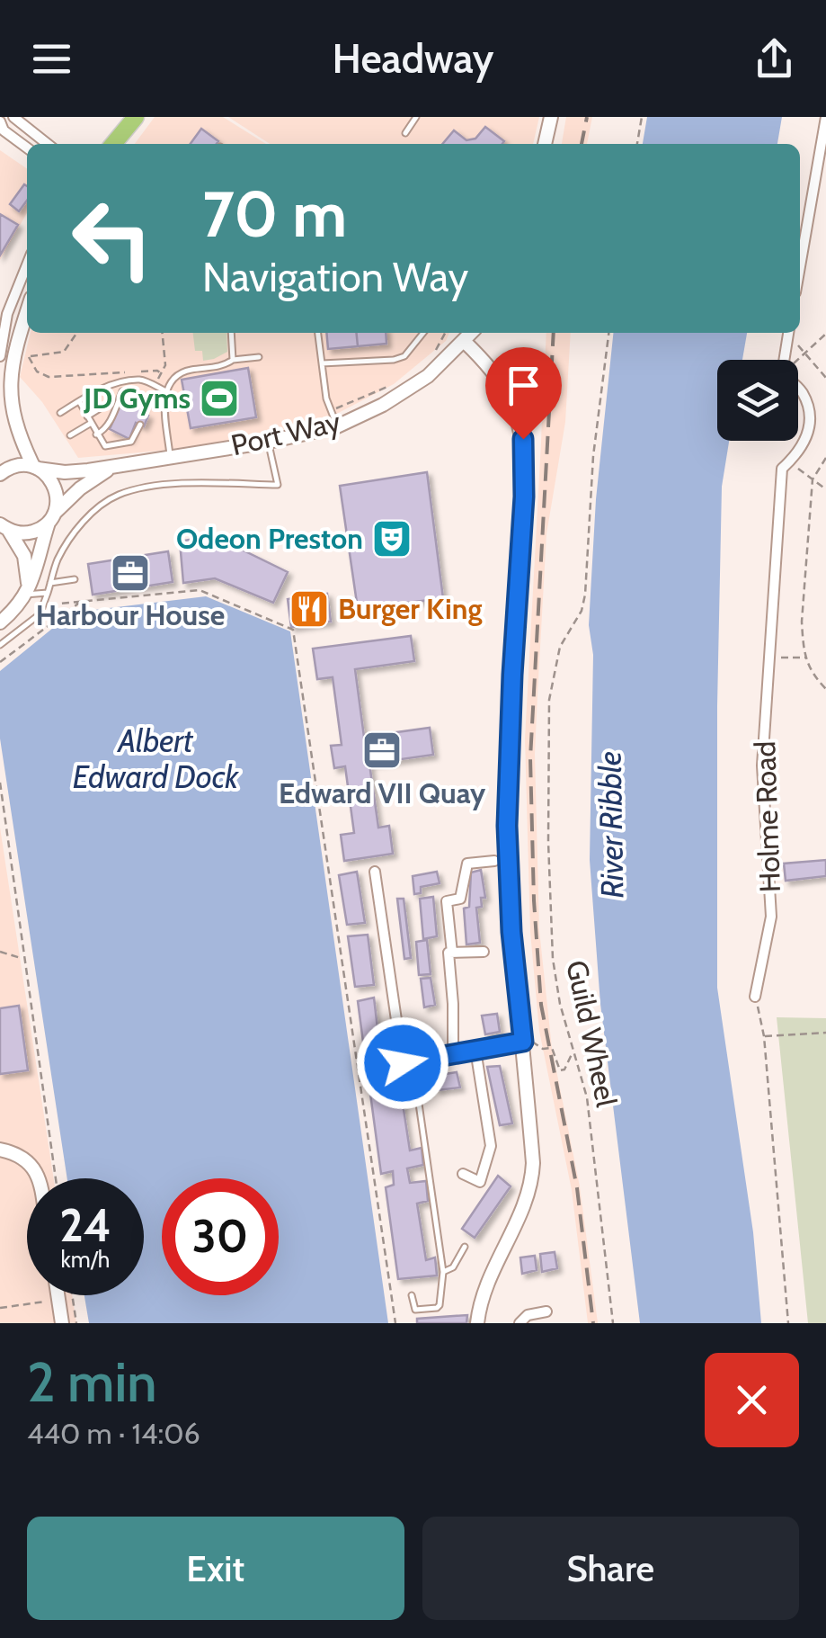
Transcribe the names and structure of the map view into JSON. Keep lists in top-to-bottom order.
{
  "streets": {
    "street": ["Port Way", "Holme Road"],
    "path": ["Guild Wheel"]
  },
  "water": ["Albert Edward Dock", "River Ribble"],
  "places": {
    "sports": ["JD Gyms"],
    "theatre": ["Odeon Preston"],
    "office": ["Harbour House", "Edward VII Quay"],
    "restaurant": ["Burger King"]
  },
  "page": {
    "header": "Headway",
    "turn": ["70 m", "Navigation Way"],
    "speed": "24 km/h",
    "limit": "30",
    "heading": ["2 min", "440 m · 14:06"],
    "buttons": ["Exit", "Share"]
  }
}
